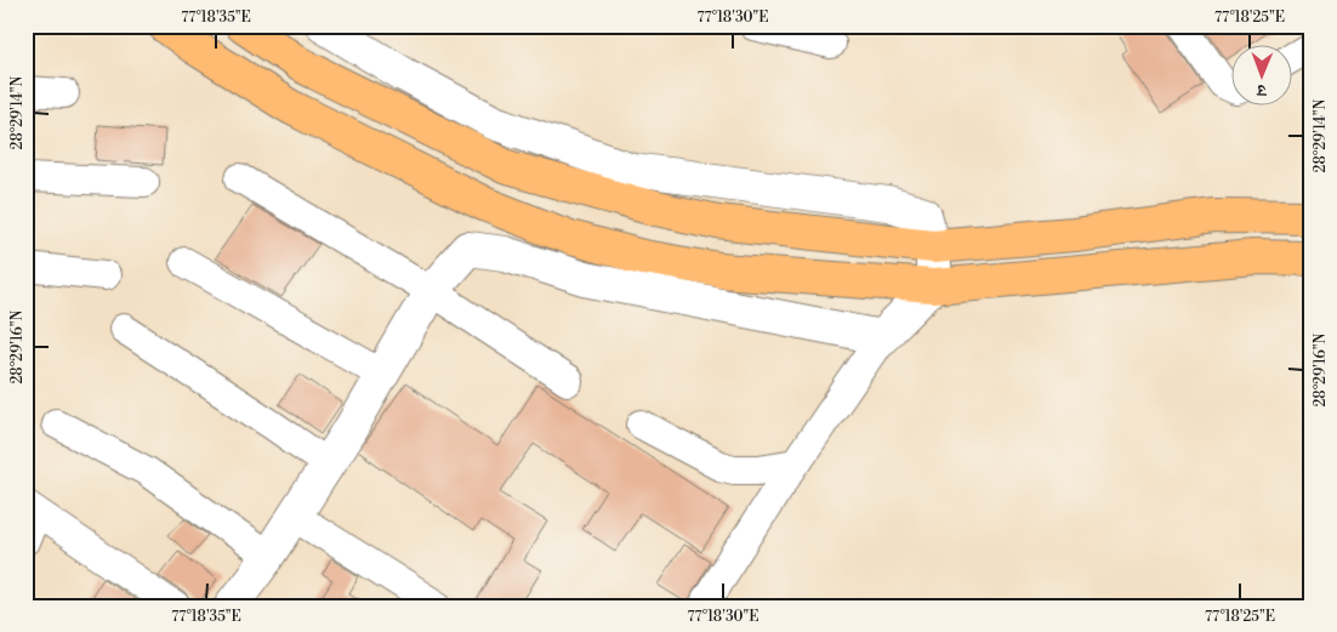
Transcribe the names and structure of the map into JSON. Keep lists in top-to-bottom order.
{
  "north": "bottom",
  "coordinates": [
    "77°18'35\"E",
    "77°18'30\"E",
    "77°18'25\"E",
    "28°29'14\"N",
    "28°29'16\"N"
  ]
}
